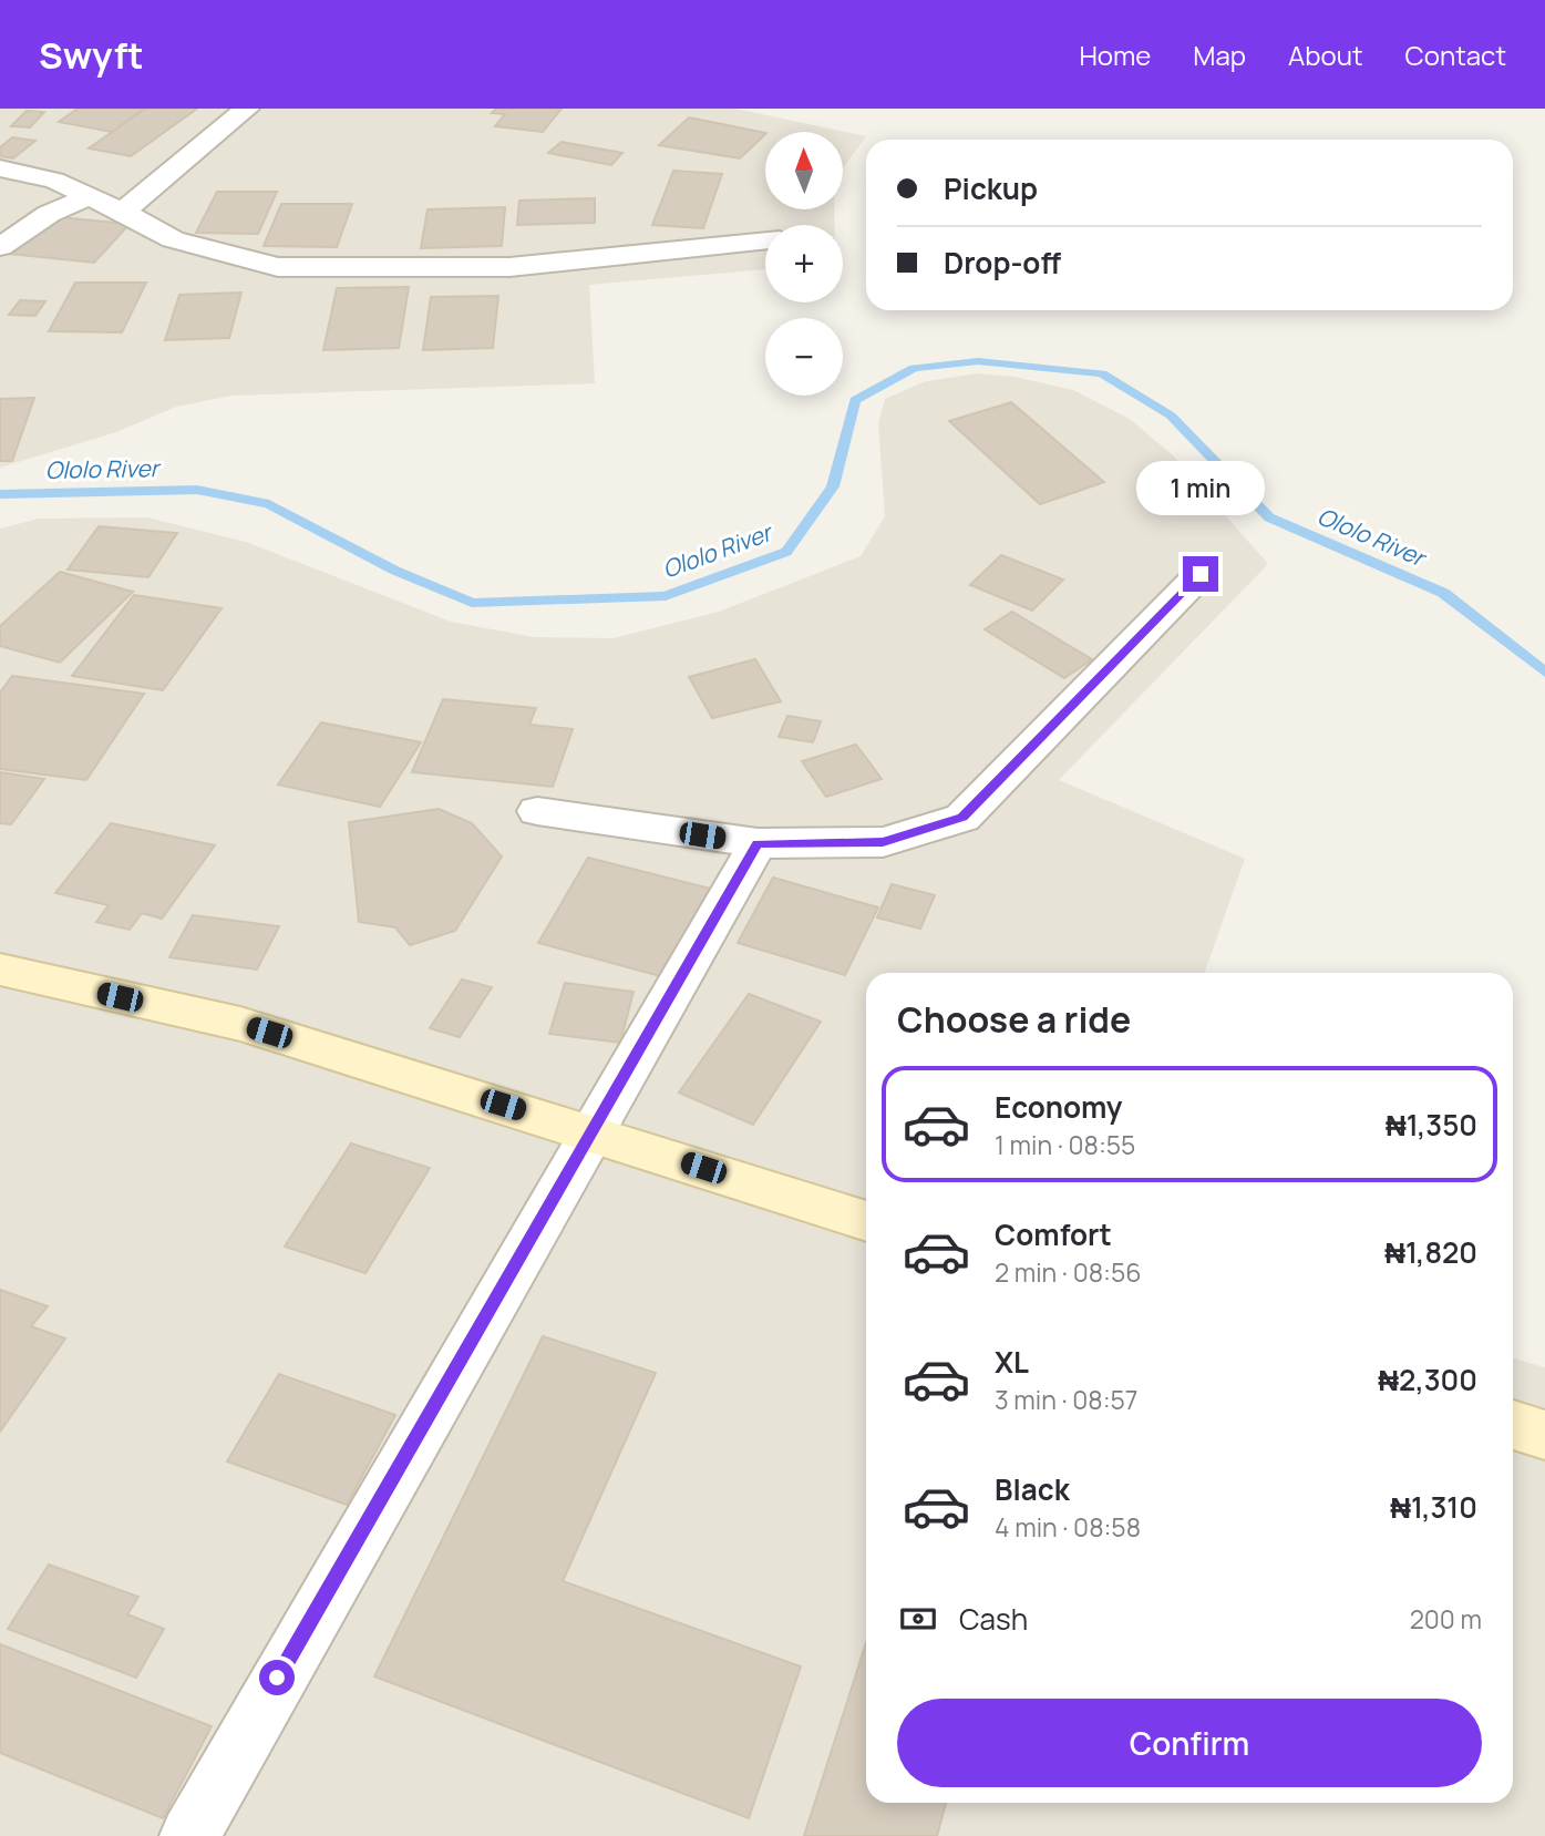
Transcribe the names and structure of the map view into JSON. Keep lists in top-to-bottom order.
{
  "water": ["Ololo River"],
  "north": "top",
  "page": {
    "header": "Swyft",
    "nav": [
      "Home",
      "Map",
      "About",
      "Contact"
    ],
    "map_buttons": ["+", "−"],
    "banner": ["Pickup", "Drop-off"],
    "bubble": "1 min",
    "heading": "Choose a ride",
    "list": [
      {
        "name": "Economy",
        "note": "1 min · 08:55",
        "value": "₦1,350"
      },
      {
        "name": "Comfort",
        "note": "2 min · 08:56",
        "value": "₦1,820"
      },
      {
        "name": "XL",
        "note": "3 min · 08:57",
        "value": "₦2,300"
      },
      {
        "name": "Black",
        "note": "4 min · 08:58",
        "value": "₦1,310"
      }
    ],
    "pay": ["Cash", "200 m"],
    "buttons": "Confirm"
  }
}
